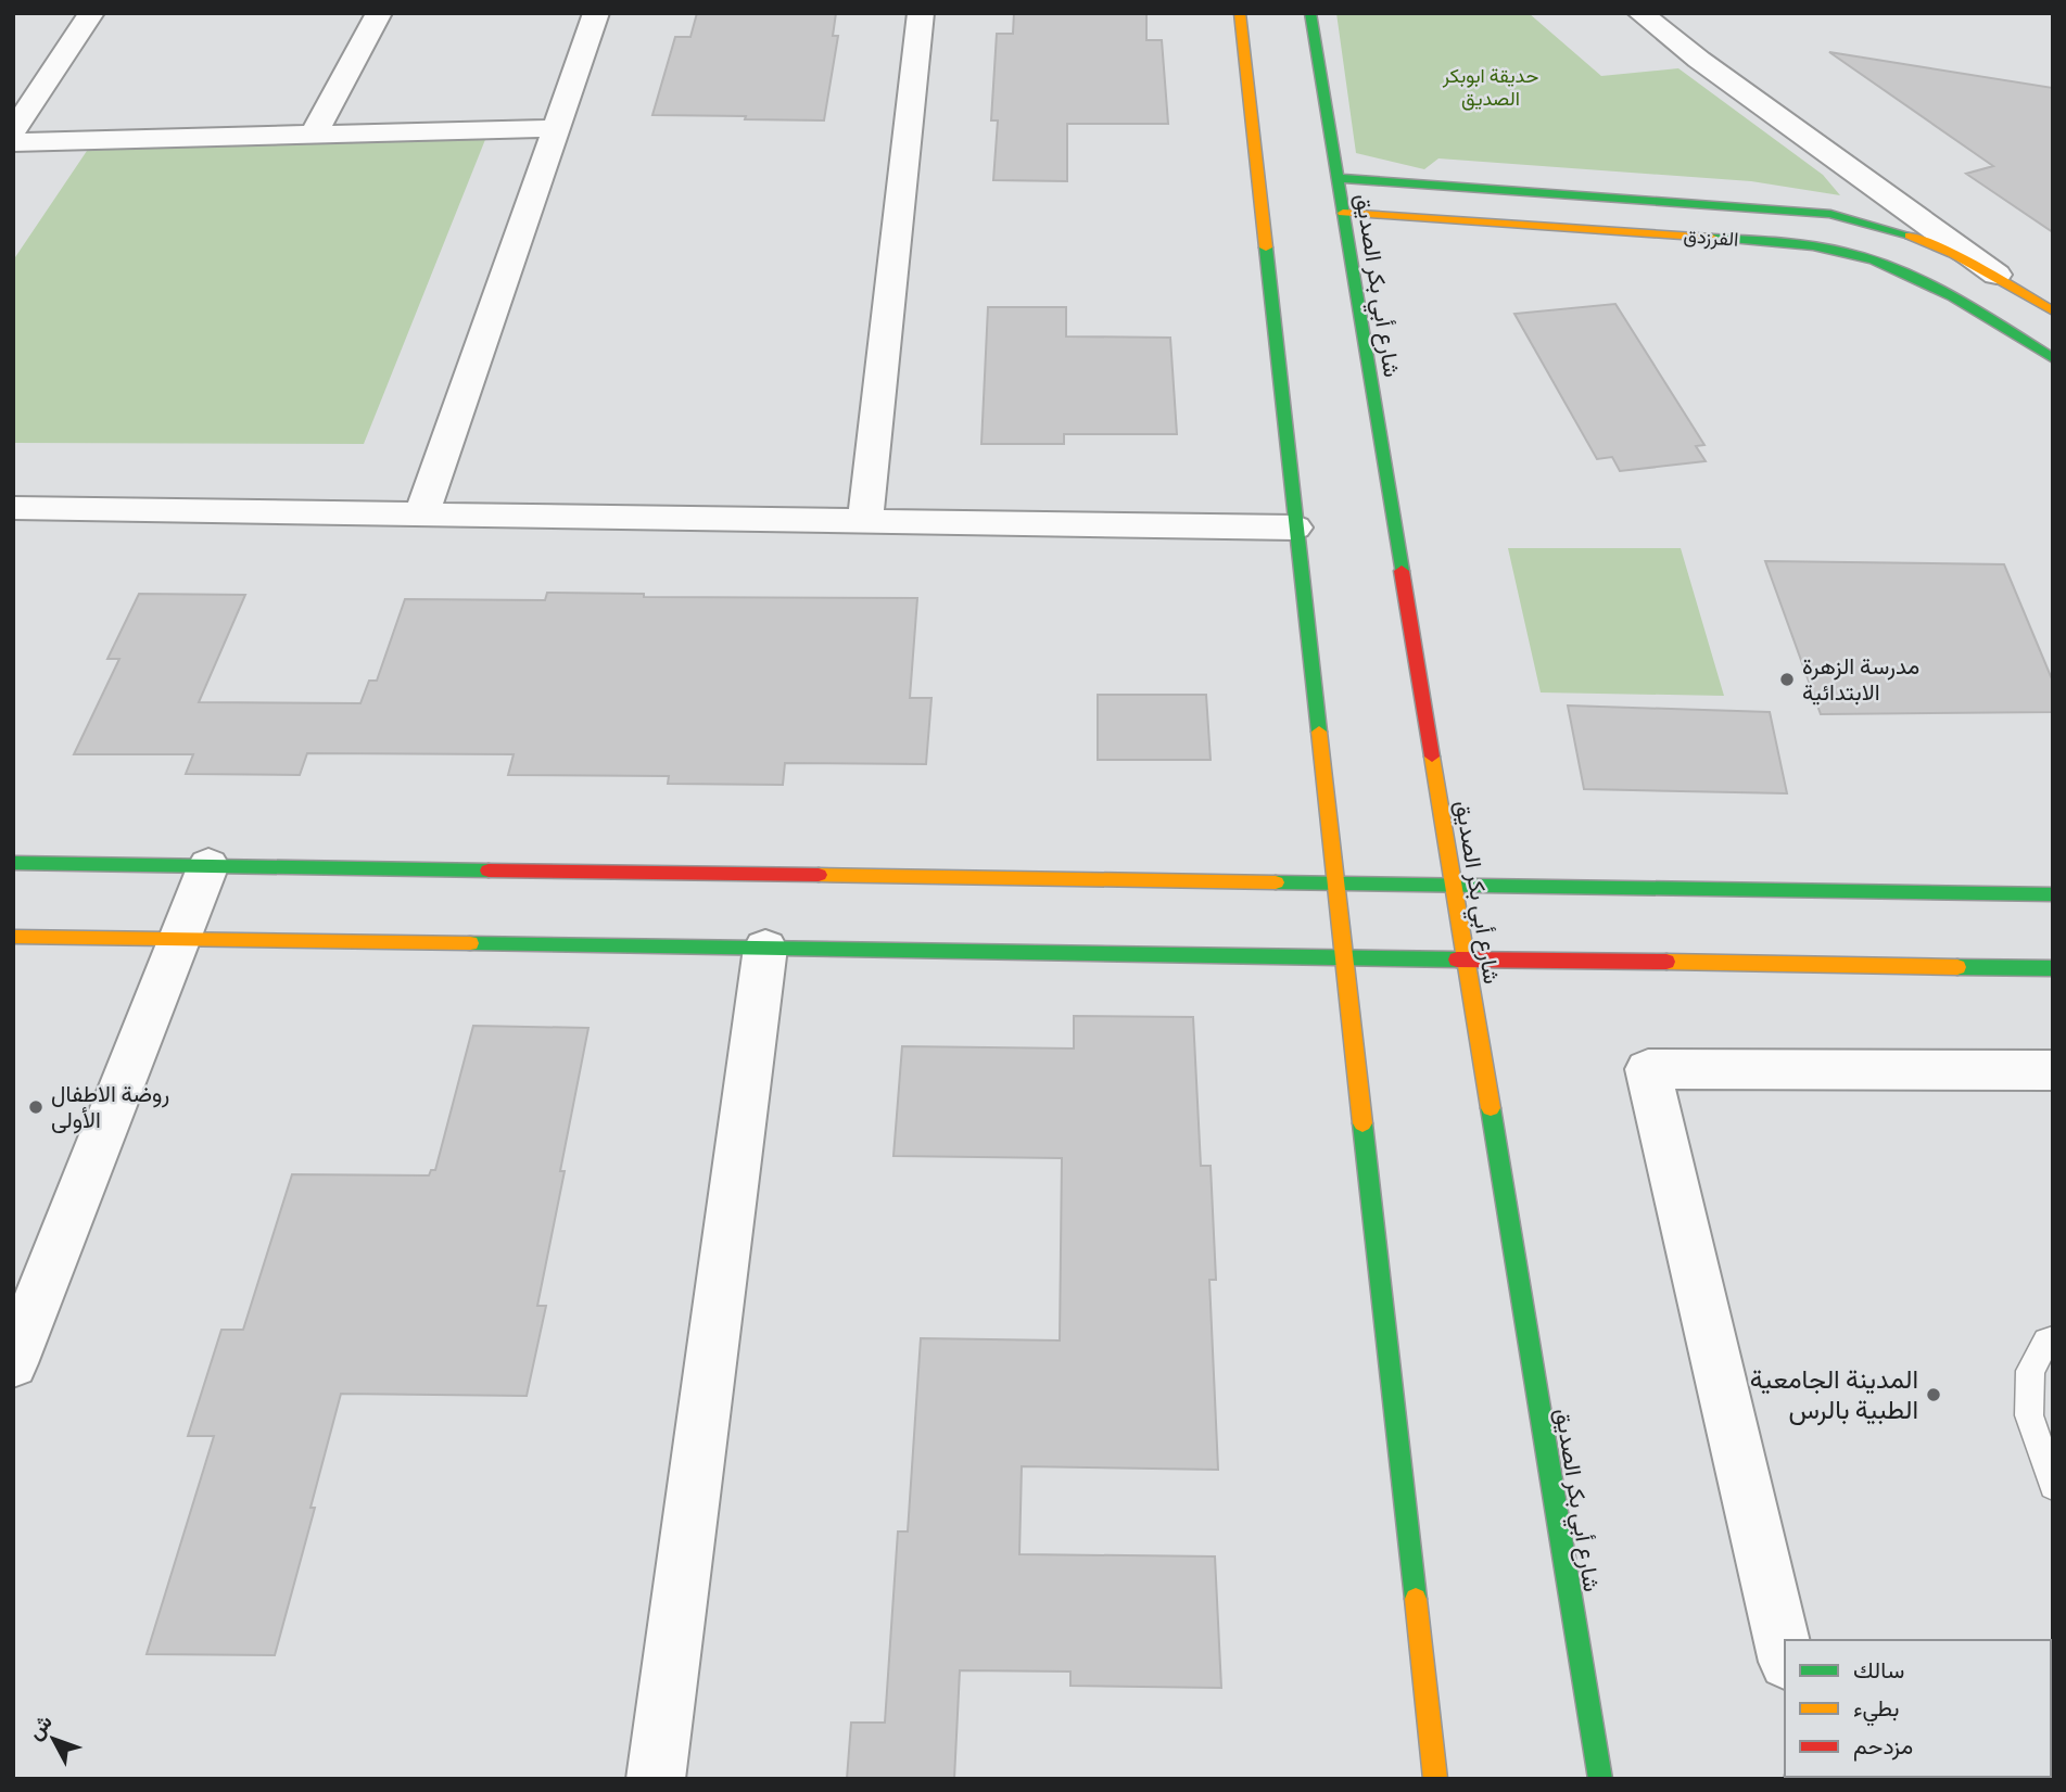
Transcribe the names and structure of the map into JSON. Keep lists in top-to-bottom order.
{
  "streets": {
    "street": ["الفرزدق", "شارع أبي بكر الصديق"]
  },
  "crossings": [
    ["الفرزدق", "شارع أبي بكر الصديق"]
  ],
  "parks": ["حديقة ابوبكر الصديق"],
  "places": ["مدرسة الزهرة الابتدائية", "روضة الاطفال الأولى", "المدينة الجامعية الطبية بالرس"],
  "legend": ["سالك", "بطيء", "مزدحم"],
  "north": "top left"
}
